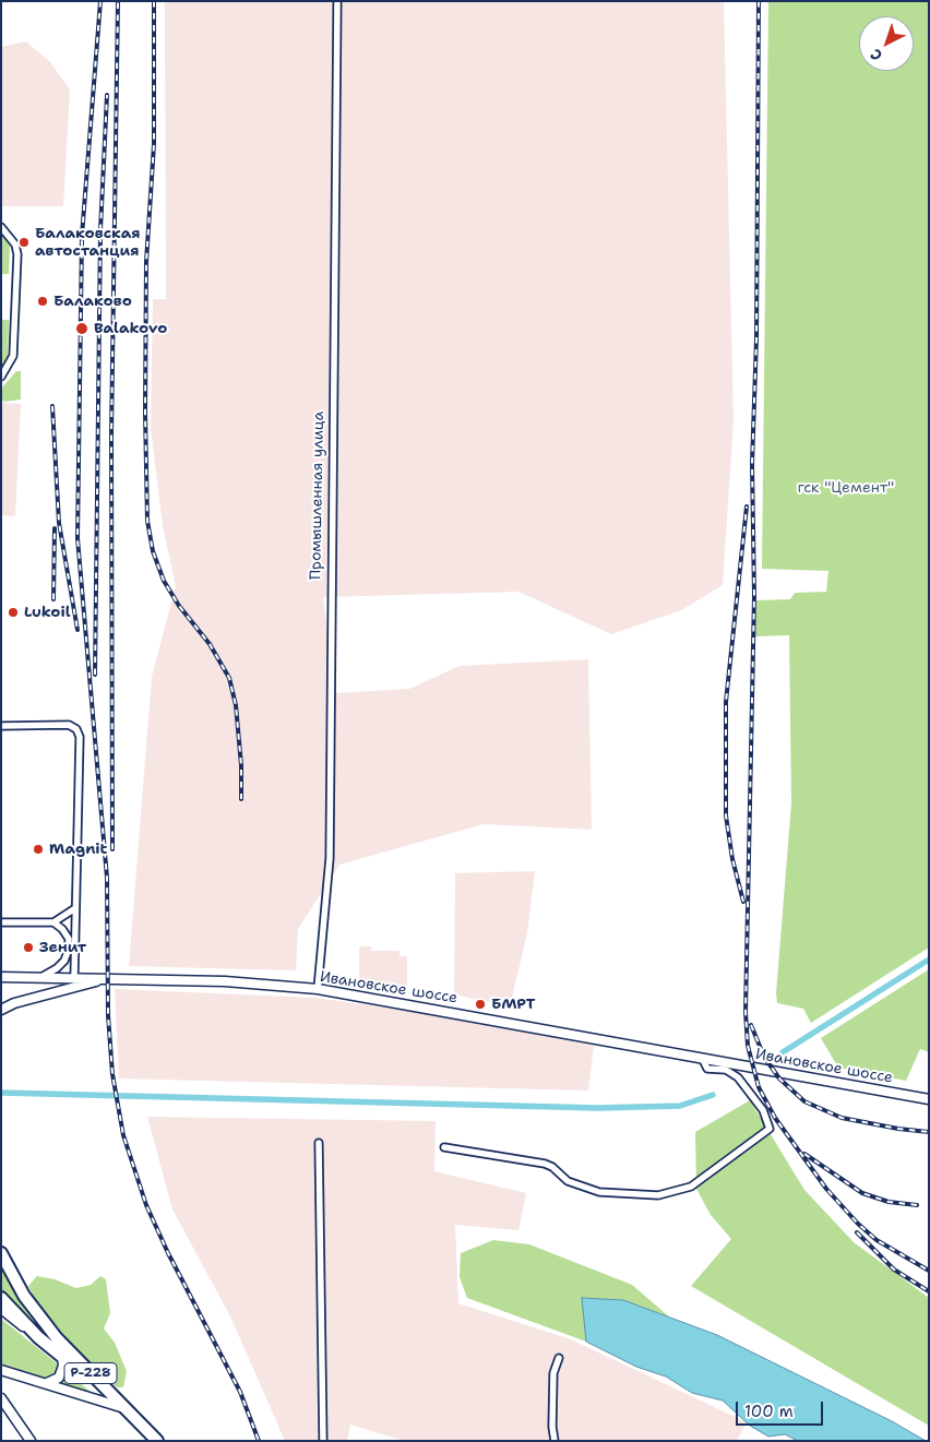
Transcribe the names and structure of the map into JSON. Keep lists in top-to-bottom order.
{
  "streets": {
    "highway": ["Р-228"],
    "street": ["Промышленная улица", "Ивановское шоссе"]
  },
  "crossings": [
    ["Промышленная улица", "Ивановское шоссе"]
  ],
  "parks": ["гск \"Цемент\""],
  "places": [
    "Балаковская автостанция",
    "Балаково",
    "Balakovo",
    "Lukoil",
    "Magnit",
    "Зенит",
    "БМРТ"
  ],
  "scale_bar": "100 m",
  "north": "bottom left"
}
